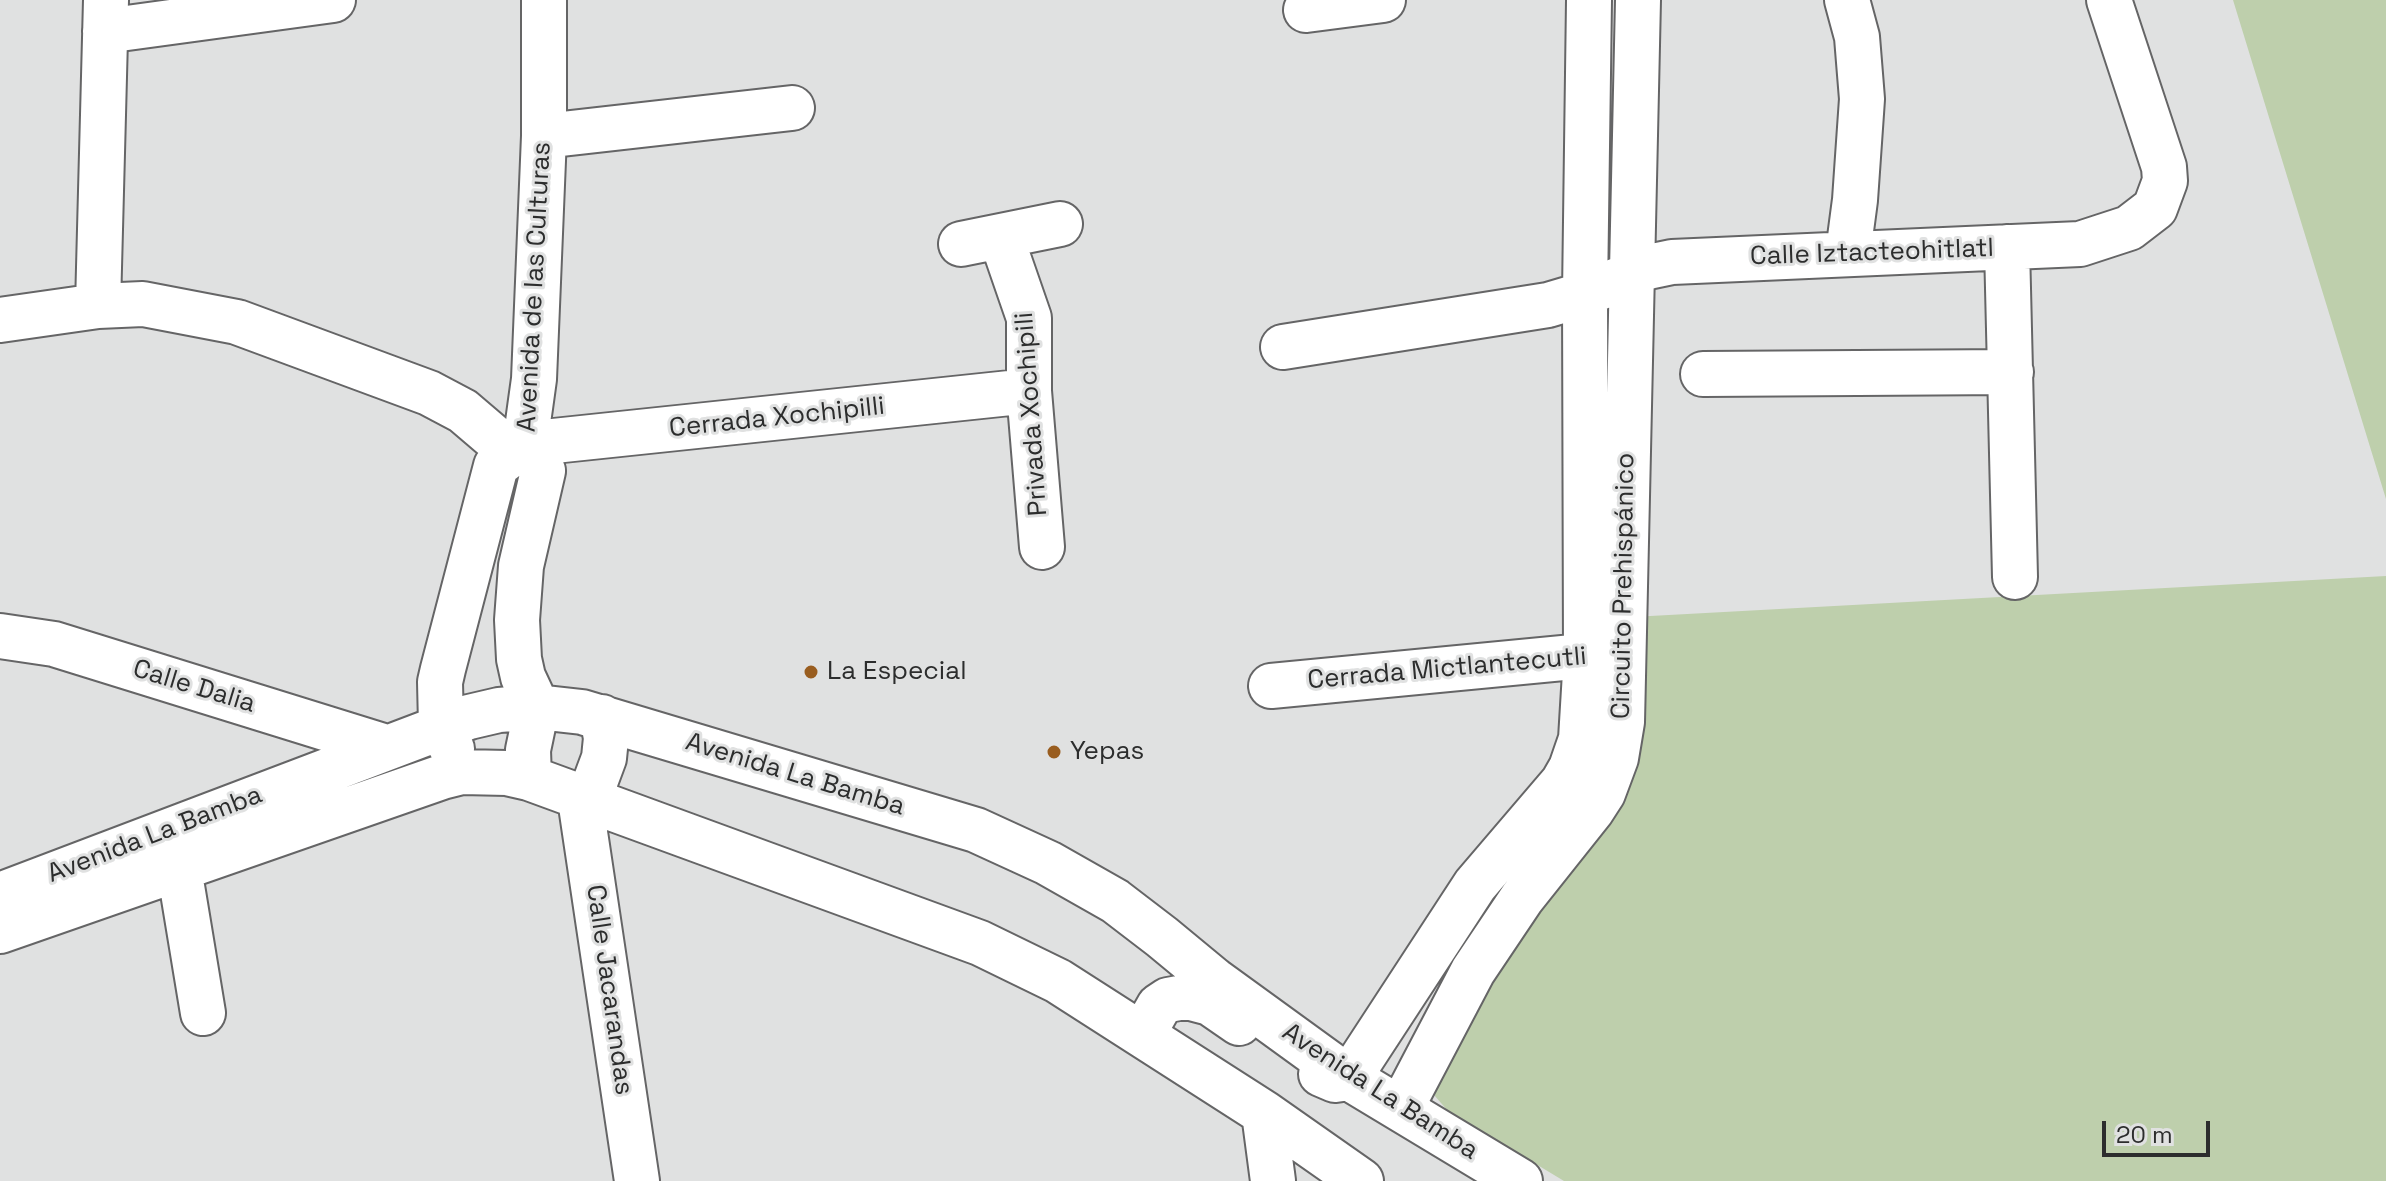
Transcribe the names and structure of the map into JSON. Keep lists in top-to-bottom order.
{
  "streets": {
    "street": [
      "Calle Iztacteohitlatl",
      "Avenida de las Culturas",
      "Privada Xochipili",
      "Cerrada Xochipilli",
      "Circuito Prehispánico",
      "Cerrada Mictlantecutli",
      "Calle Dalia",
      "Avenida La Bamba",
      "Calle Jacarandas"
    ]
  },
  "crossings": [
    ["Calle Iztacteohitlatl", "Circuito Prehispánico"],
    ["Avenida de las Culturas", "Cerrada Xochipilli"],
    ["Avenida de las Culturas", "Avenida La Bamba"],
    ["Avenida de las Culturas", "Calle Jacarandas"],
    ["Privada Xochipili", "Cerrada Xochipilli"],
    ["Circuito Prehispánico", "Cerrada Mictlantecutli"],
    ["Circuito Prehispánico", "Avenida La Bamba"],
    ["Calle Dalia", "Avenida La Bamba"],
    ["Avenida La Bamba", "Calle Jacarandas"]
  ],
  "places": ["La Especial", "Yepas"],
  "scale_bar": "20 m"
}
